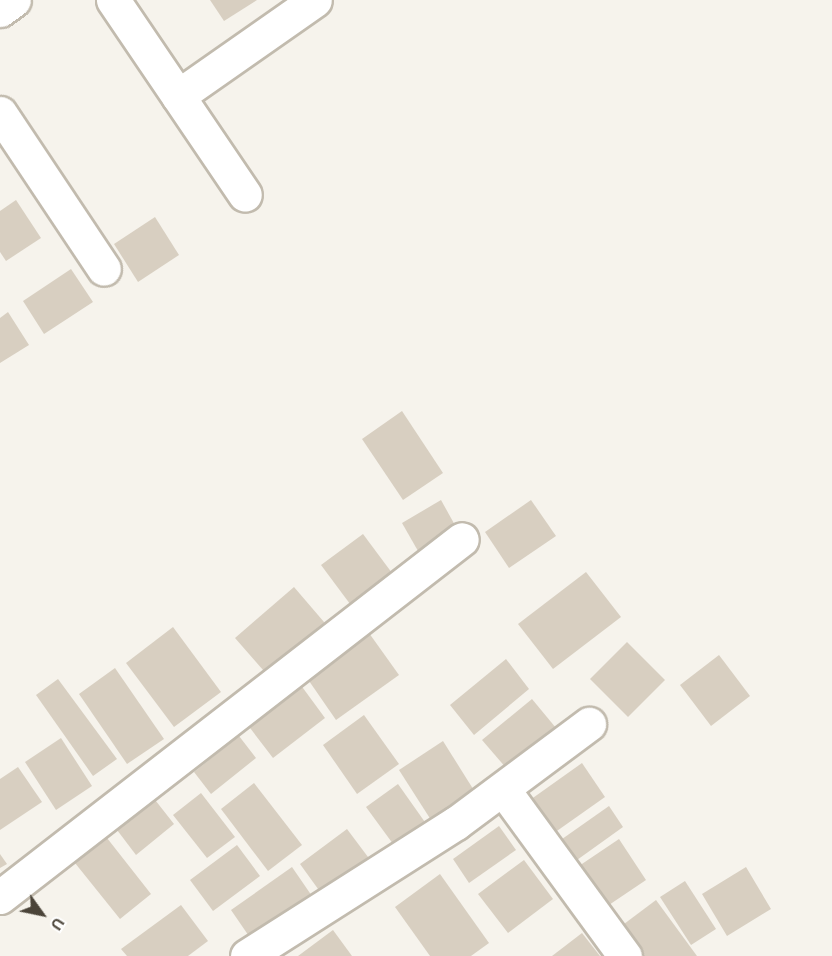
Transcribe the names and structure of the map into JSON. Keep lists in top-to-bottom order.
{
  "north": "bottom right"
}
